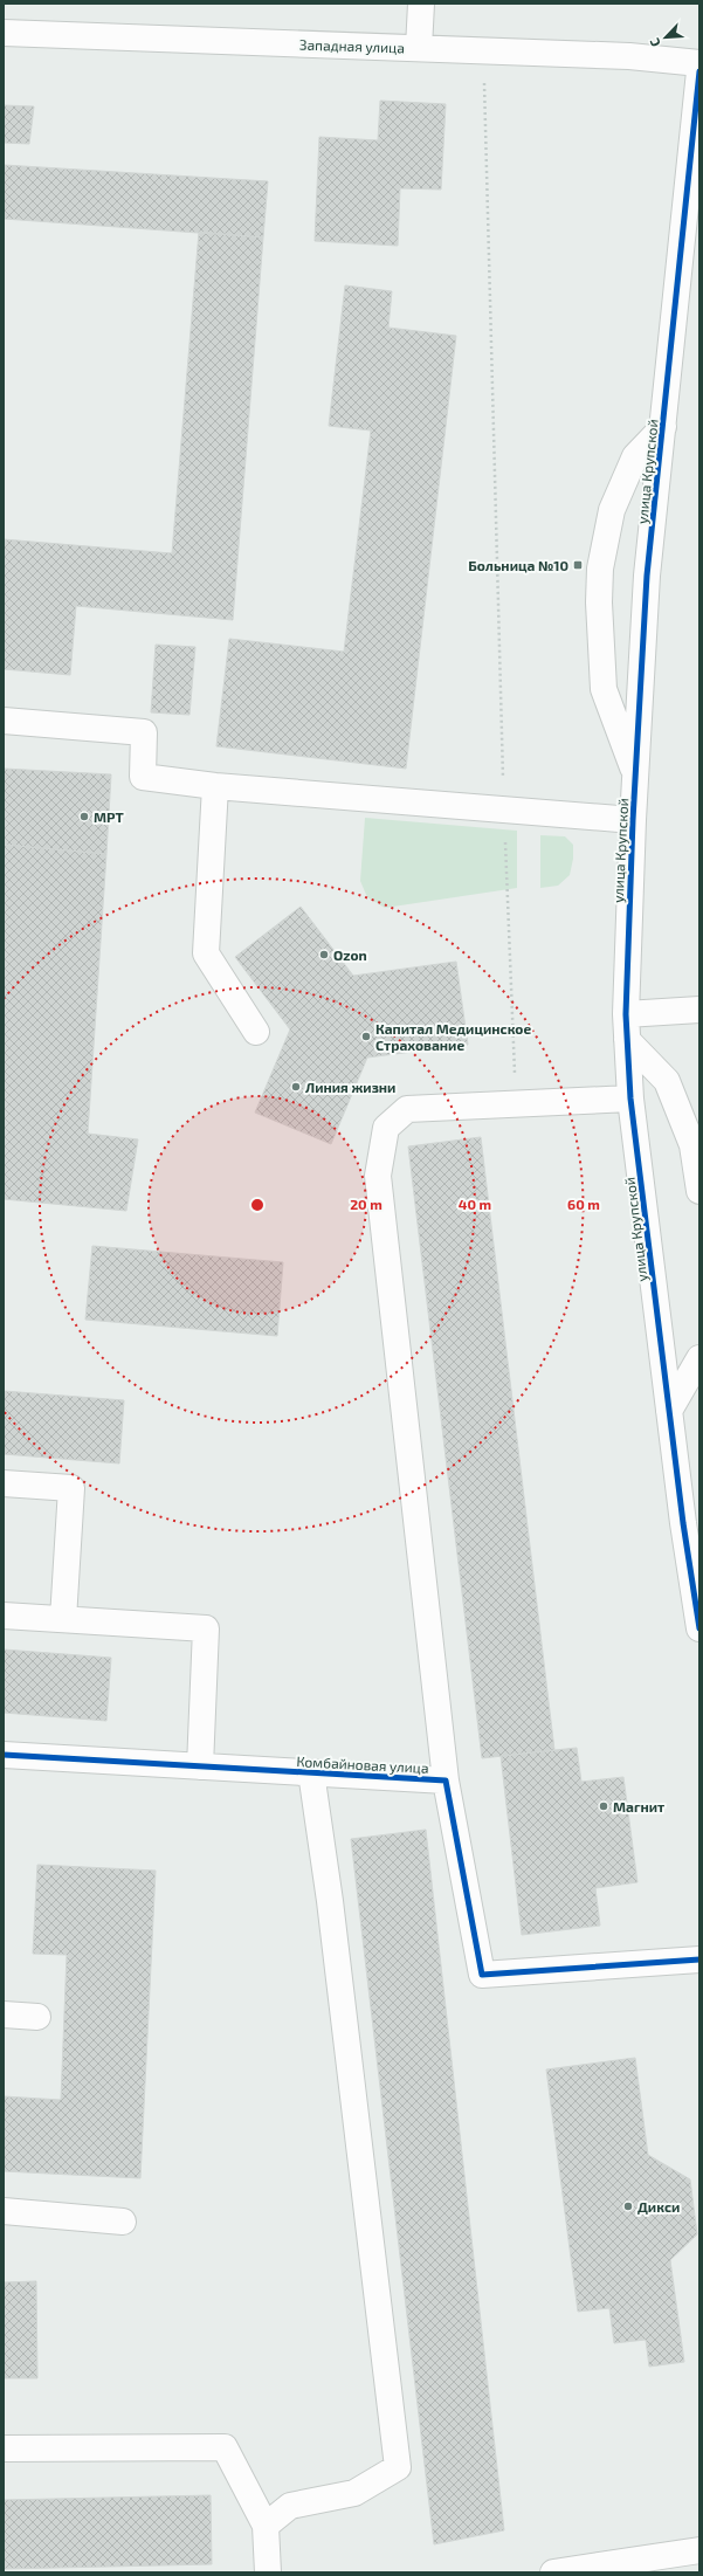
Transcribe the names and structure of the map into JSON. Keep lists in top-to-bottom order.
{
  "streets": {
    "street": ["Западная улица", "улица Крупской", "Комбайновая улица"]
  },
  "places": {
    "transit": ["Больница №10"],
    "other": [
      "МРТ",
      "Ozon",
      "Капитал Медицинское Страхование",
      "Линия жизни",
      "Магнит",
      "Дикси"
    ]
  },
  "north": "bottom left",
  "rings": ["20 m", "40 m", "60 m"]
}
